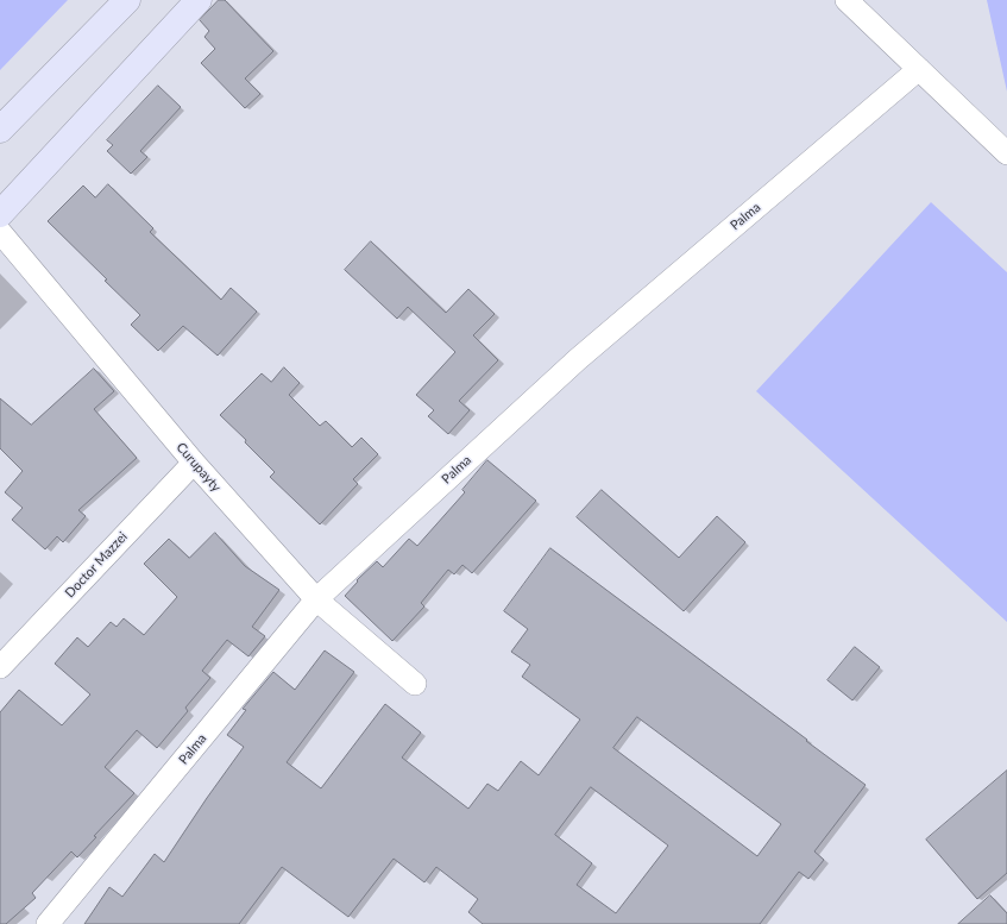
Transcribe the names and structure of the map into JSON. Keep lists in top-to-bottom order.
{
  "streets": {
    "street": ["Palma", "Curupayty", "Doctor Mazzei"]
  },
  "crossings": [
    ["Palma", "Curupayty"],
    ["Curupayty", "Doctor Mazzei"]
  ]
}
